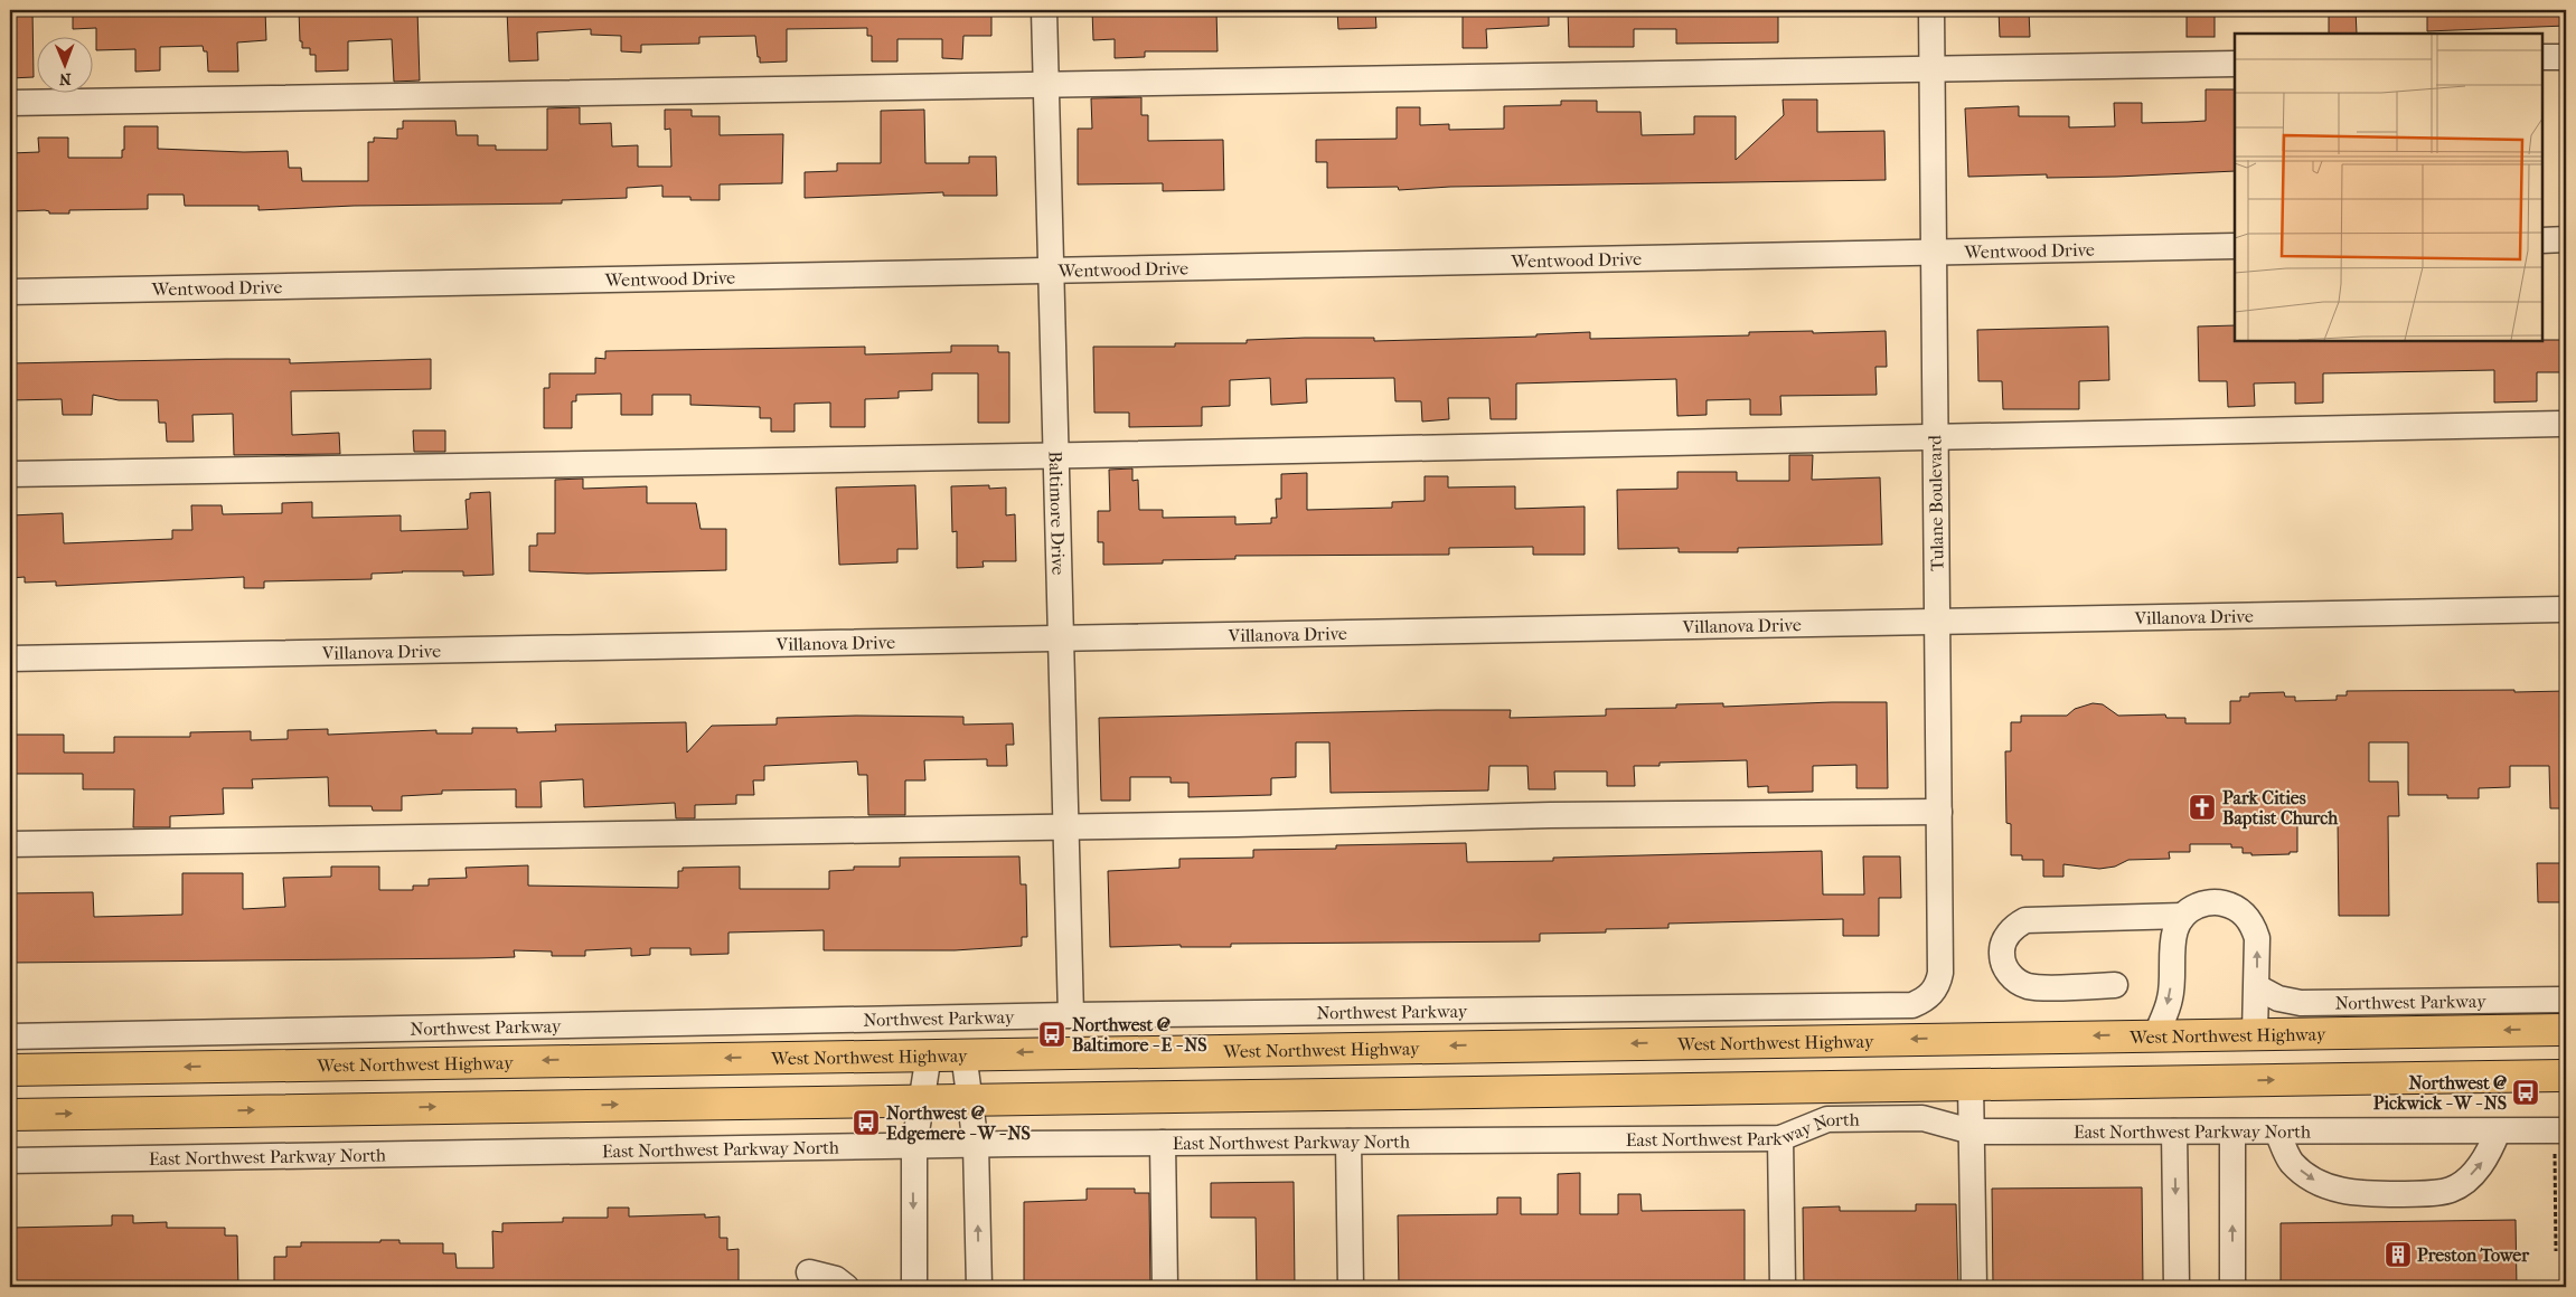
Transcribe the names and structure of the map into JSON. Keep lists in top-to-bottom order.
{
  "streets": {
    "main road": ["West Northwest Highway"],
    "street": [
      "Wentwood Drive",
      "Tulane Boulevard",
      "Baltimore Drive",
      "Villanova Drive",
      "Northwest Parkway",
      "East Northwest Parkway North"
    ]
  },
  "crossings": [
    ["Wentwood Drive", "Tulane Boulevard"],
    ["Wentwood Drive", "Baltimore Drive"],
    ["Tulane Boulevard", "Villanova Drive"],
    ["Tulane Boulevard", "Northwest Parkway"],
    ["Baltimore Drive", "Villanova Drive"],
    ["Baltimore Drive", "Northwest Parkway"]
  ],
  "places": {
    "church": ["Park Cities Baptist Church"],
    "bus stop": ["Northwest @ Baltimore - E - NS", "Northwest @ Pickwick - W - NS", "Northwest @ Edgemere - W - NS"],
    "building": ["Preston Tower"]
  },
  "north": "bottom"
}
